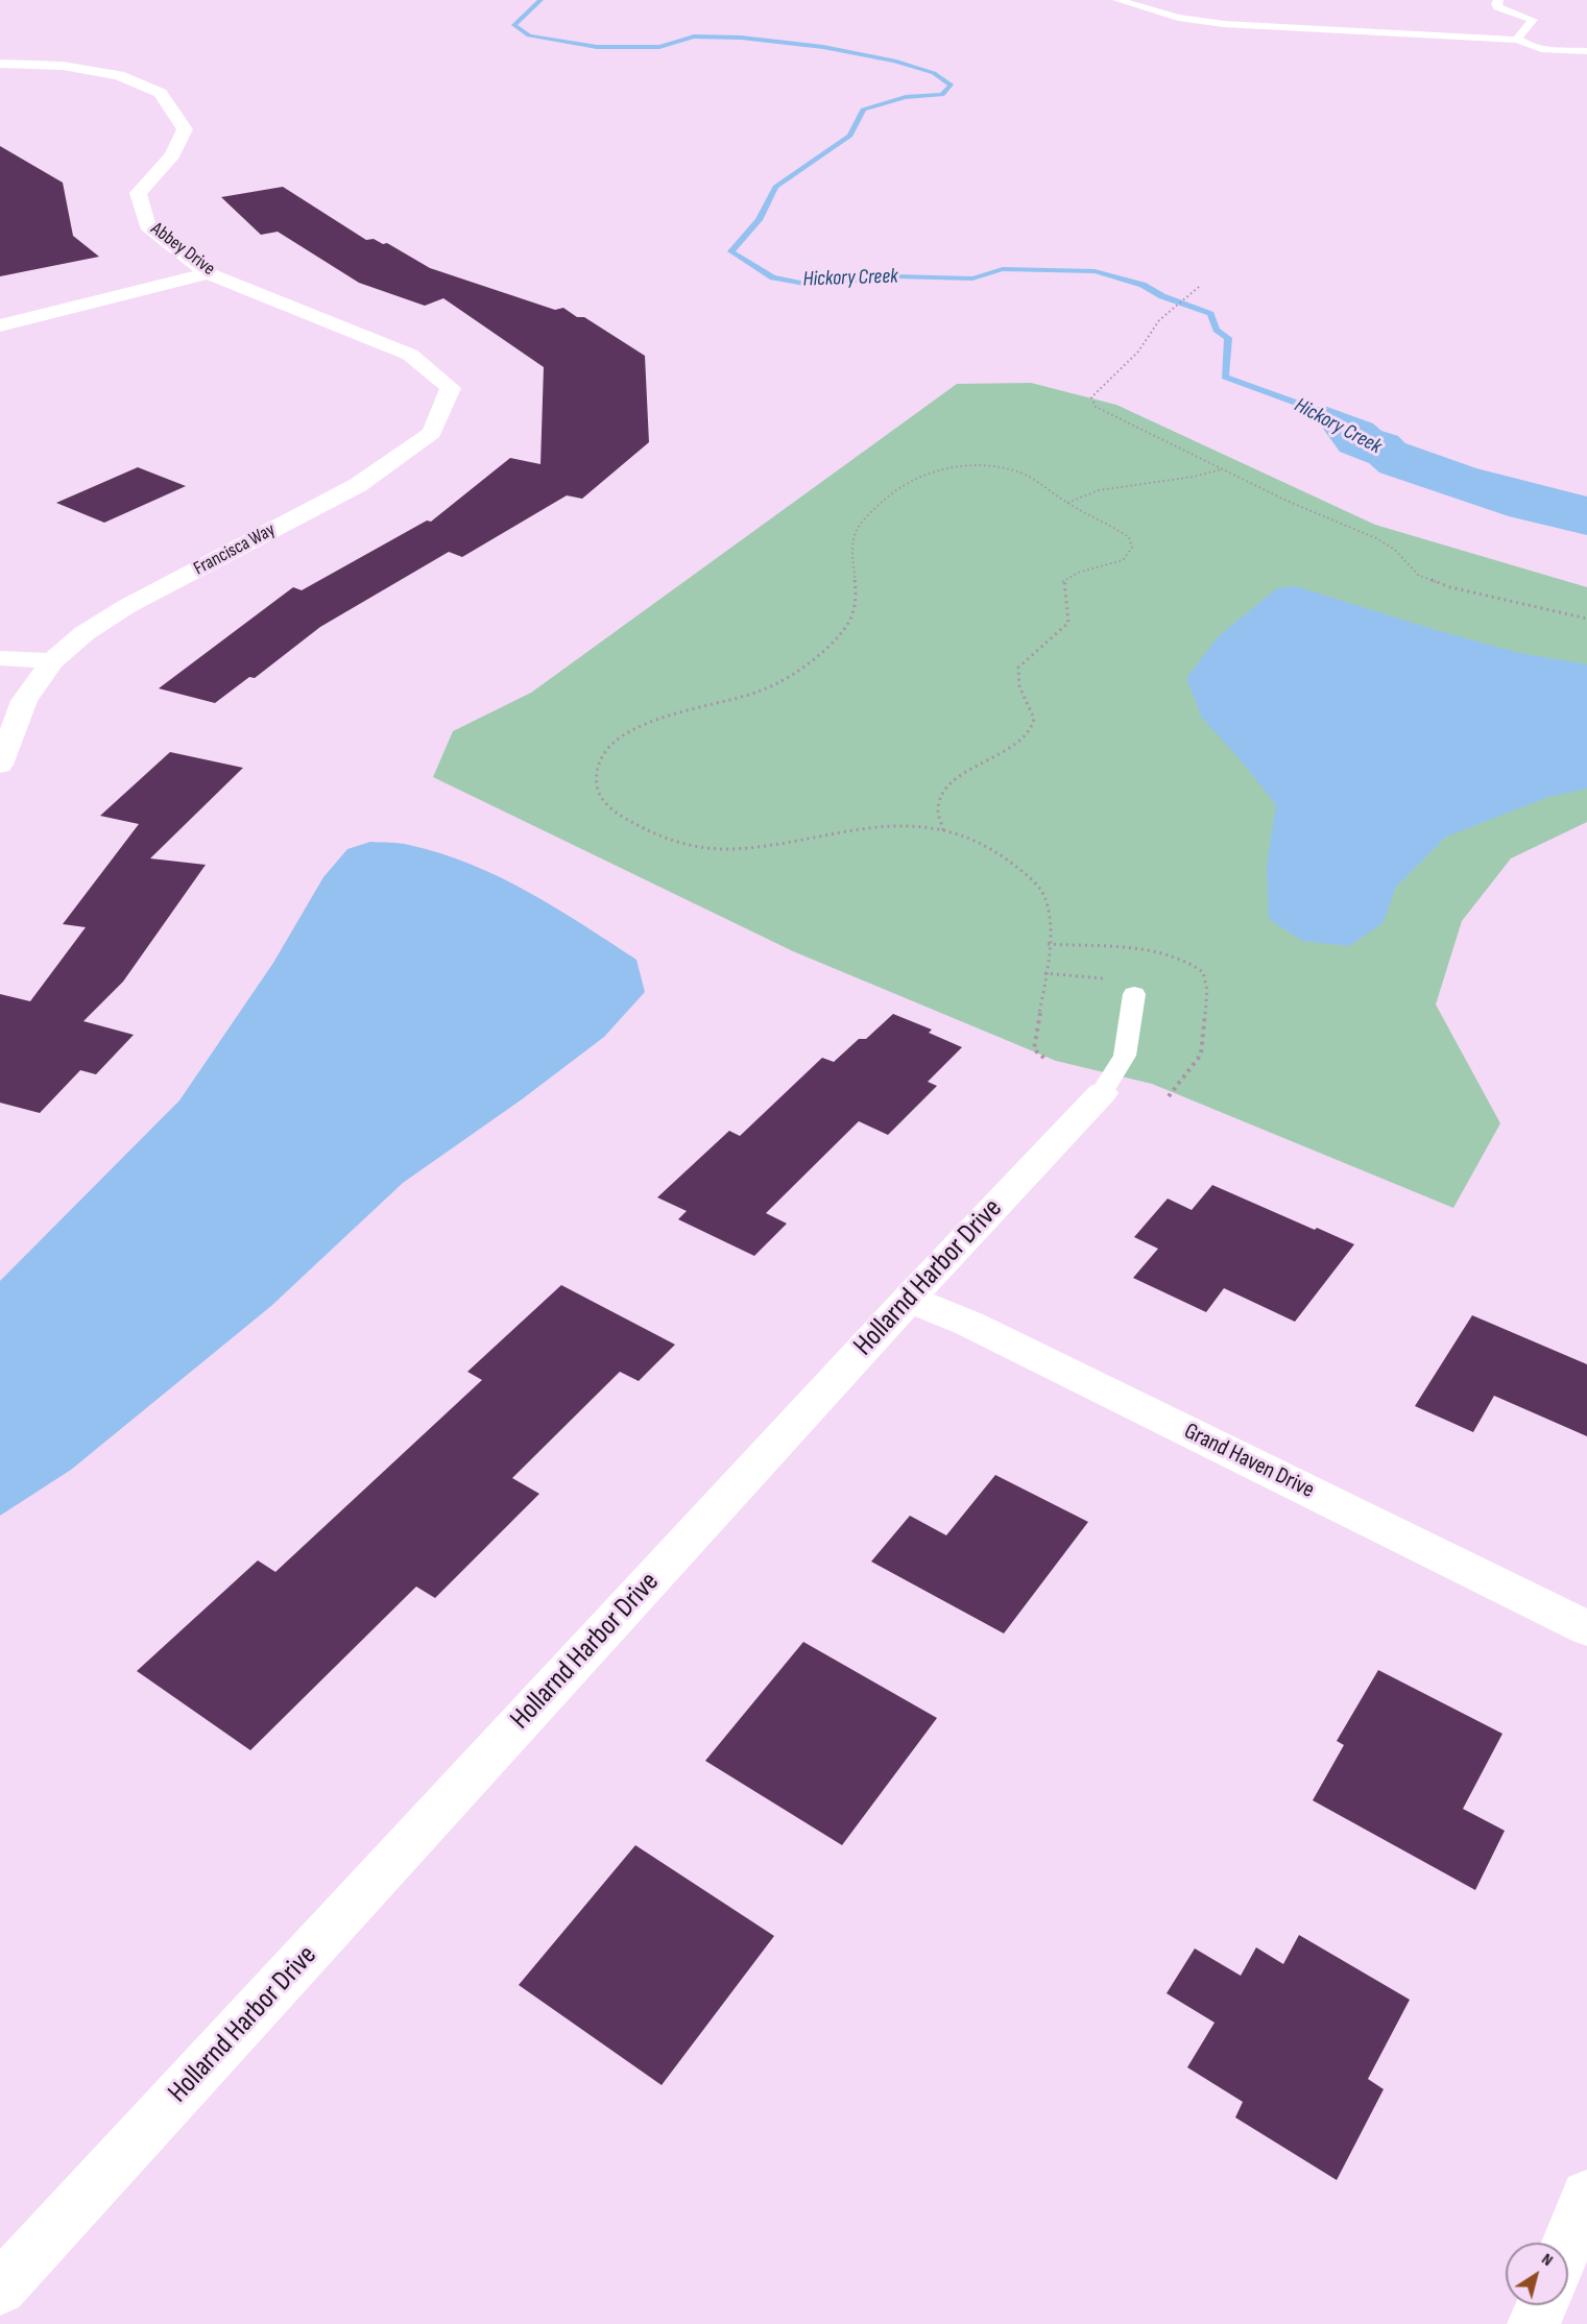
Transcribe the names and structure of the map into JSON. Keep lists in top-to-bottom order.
{
  "streets": {
    "street": [
      "Abbey Drive",
      "Francisca Way",
      "Hollarnd Harbor Drive",
      "Grand Haven Drive"
    ]
  },
  "crossings": [
    ["Abbey Drive", "Francisca Way"],
    ["Hollarnd Harbor Drive", "Grand Haven Drive"]
  ],
  "water": ["Hickory Creek"],
  "north": "top right"
}
